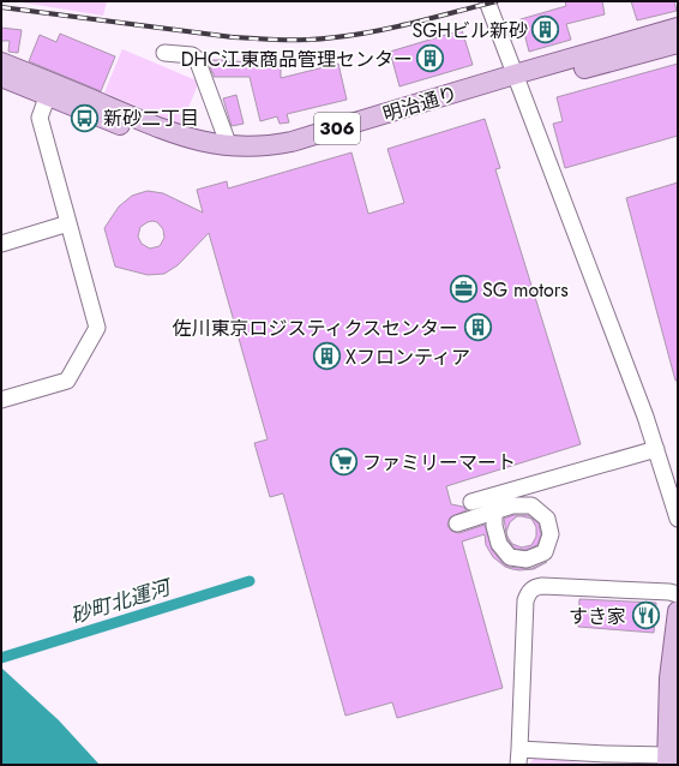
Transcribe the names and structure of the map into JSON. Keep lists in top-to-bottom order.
{
  "streets": {
    "main road": ["明治通り", "306"]
  },
  "water": ["砂町北運河"],
  "places": {
    "building": [
      "SGHビル新砂",
      "DHC江東商品管理センター",
      "佐川東京ロジスティクスセンター",
      "Xフロンティア"
    ],
    "bus stop": ["新砂二丁目"],
    "office": ["SG motors"],
    "supermarket": ["ファミリーマート"],
    "restaurant": ["すき家"]
  }
}
